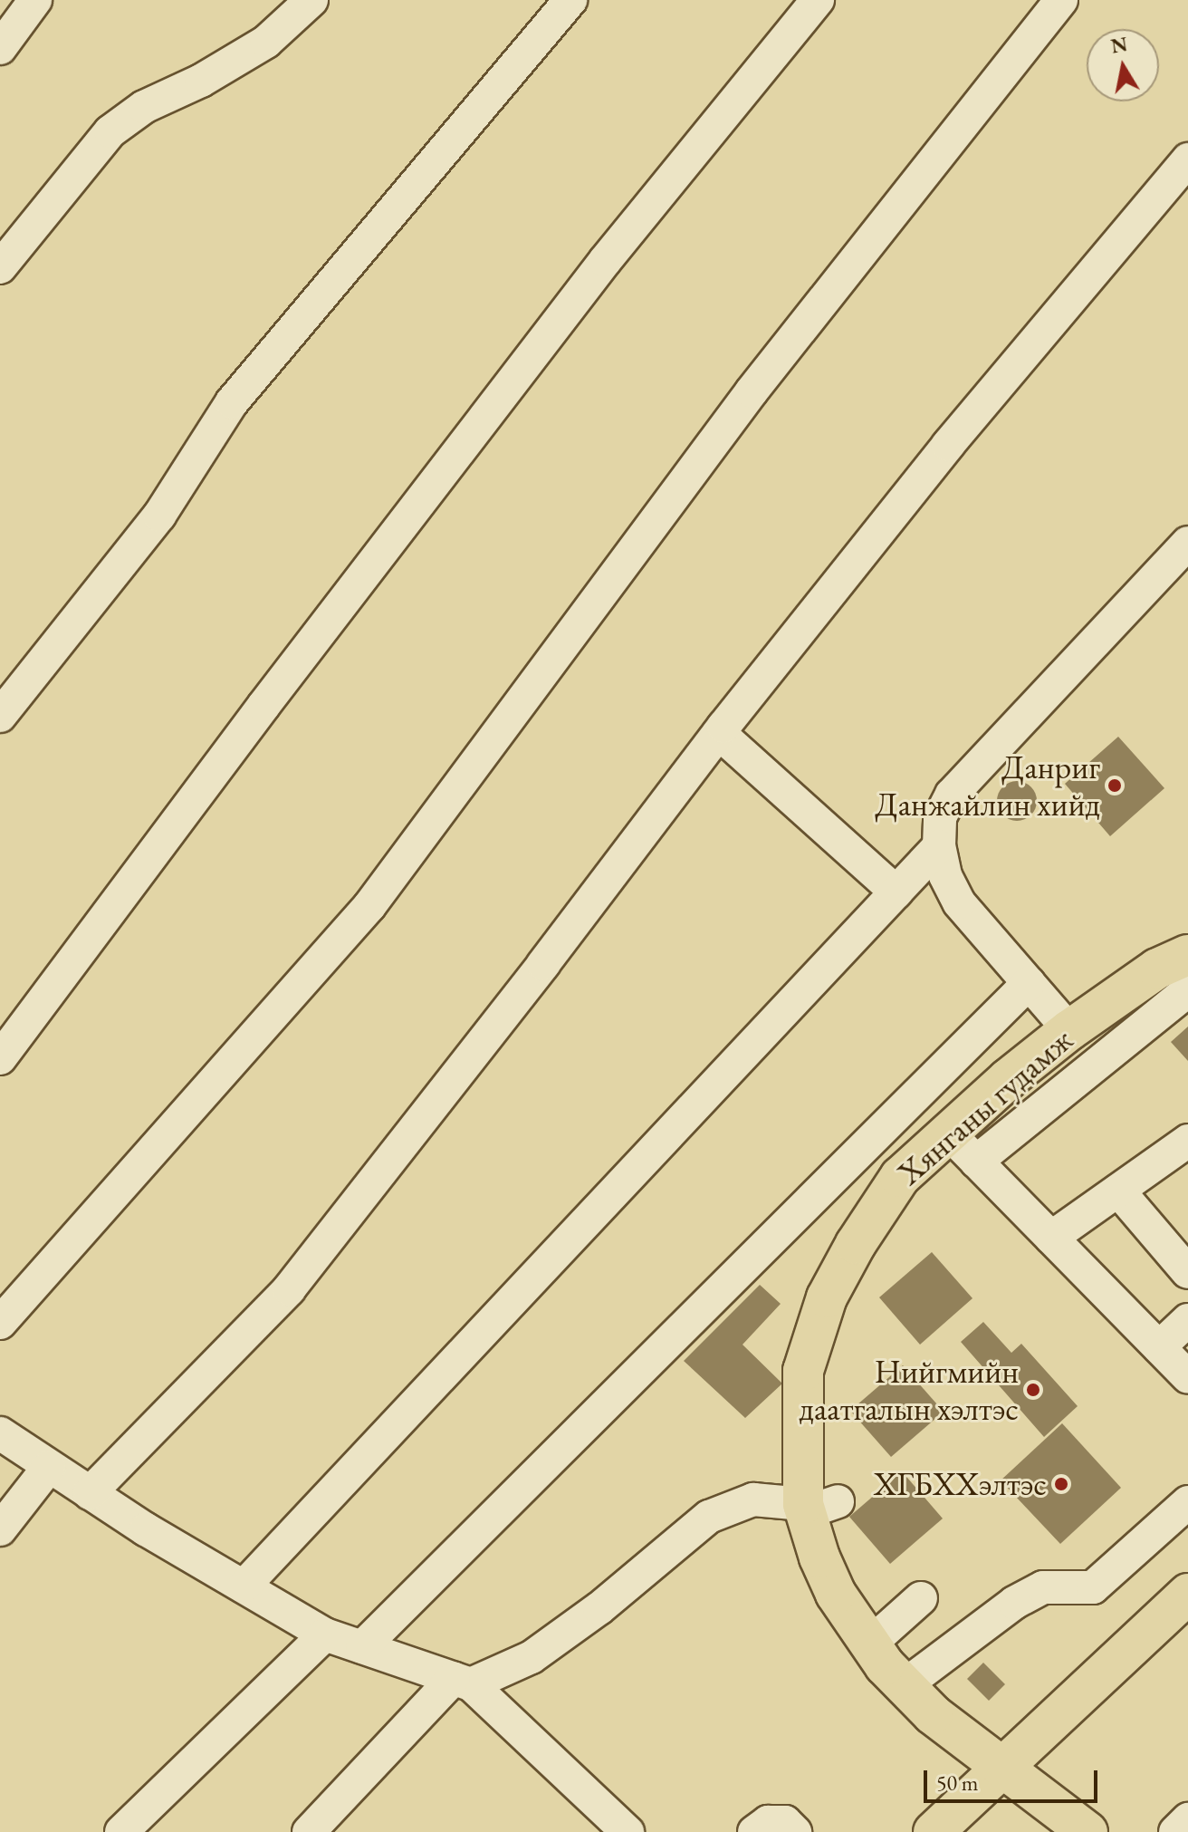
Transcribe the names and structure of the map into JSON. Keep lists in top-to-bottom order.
{
  "streets": {
    "main road": ["Хянганы гудамж"]
  },
  "places": ["Данриг Данжайлин хийд", "Нийгмийн даатгалын хэлтэс", "ХГБХХэлтэс"],
  "scale_bar": "50 m",
  "north": "top"
}
